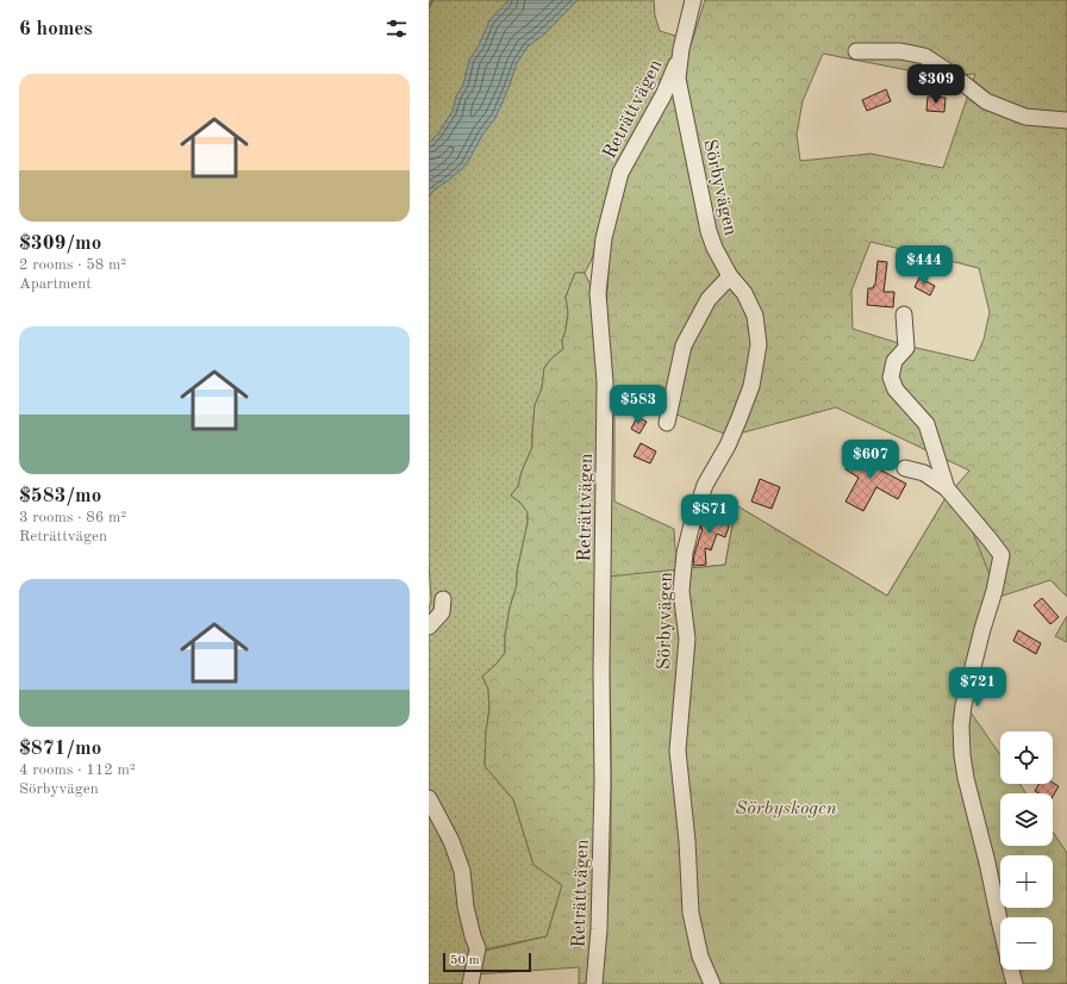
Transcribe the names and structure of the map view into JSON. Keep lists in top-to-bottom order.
{
  "streets": {
    "street": ["Reträttvägen", "Sörbyvägen"]
  },
  "crossings": [
    ["Reträttvägen", "Sörbyvägen"]
  ],
  "parks": ["Sörbyskogen"],
  "scale_bar": "50 m",
  "page": {
    "heading": "6 homes",
    "list": [
      {
        "name": "$309/mo",
        "note": "2 rooms · 58 m² · Apartment"
      },
      {
        "name": "$583/mo",
        "note": "3 rooms · 86 m² · Reträttvägen"
      },
      {
        "name": "$871/mo",
        "note": "4 rooms · 112 m² · Sörbyvägen"
      }
    ],
    "price": [
      "$309",
      "$444",
      "$583",
      "$607",
      "$871",
      "$721"
    ],
    "map_buttons": ["+", "−"],
    "scale": "50 m"
  }
}
